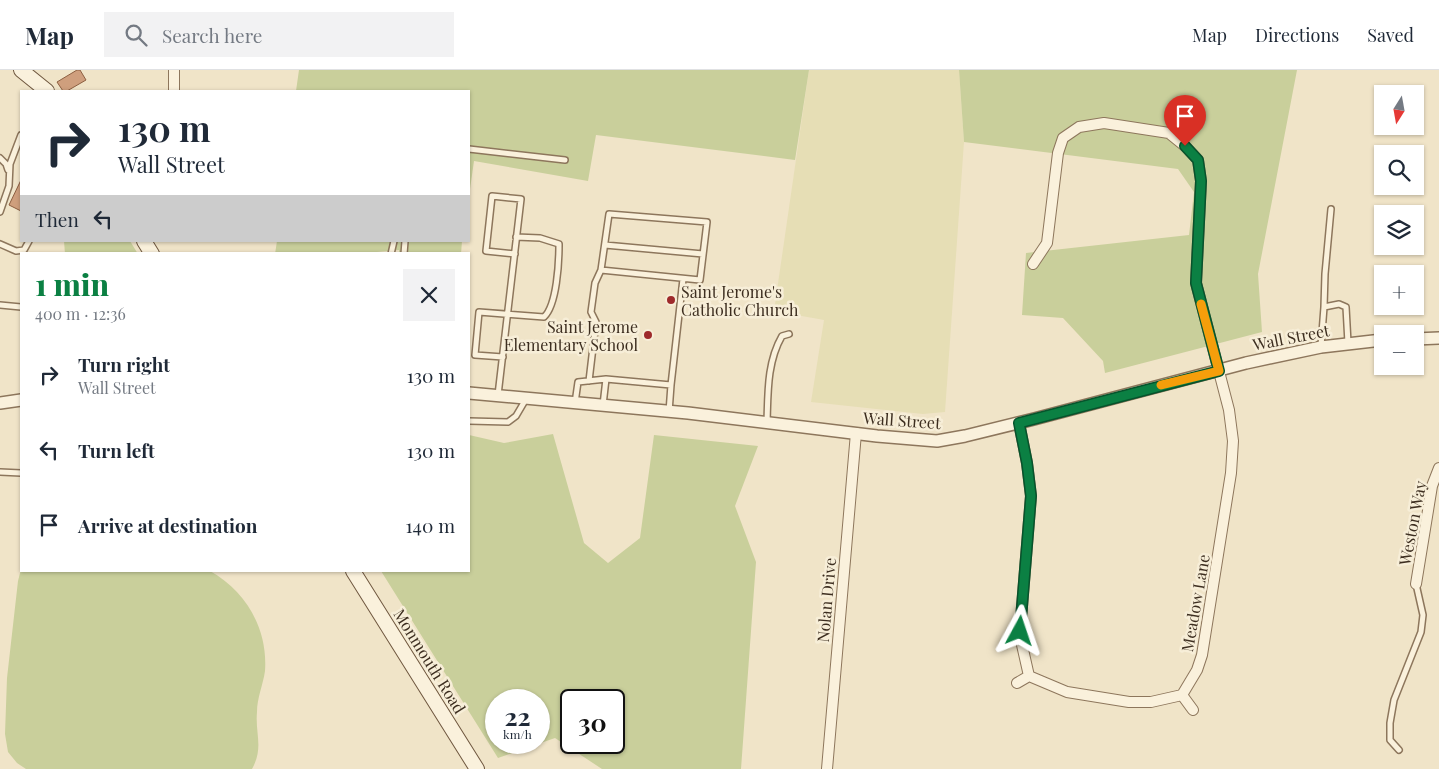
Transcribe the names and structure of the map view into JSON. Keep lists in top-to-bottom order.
{
  "streets": {
    "main road": ["Monmouth Road"],
    "street": [
      "Wall Street",
      "Weston Way",
      "Nolan Drive",
      "Meadow Lane"
    ]
  },
  "crossings": [
    ["Wall Street", "Nolan Drive"],
    ["Wall Street", "Meadow Lane"]
  ],
  "places": ["Saint Jerome's Catholic Church", "Saint Jerome Elementary School"],
  "north": "bottom",
  "page": {
    "header": "Map",
    "search": "Search here",
    "nav": ["Map", "Directions", "Saved"],
    "map_buttons": ["+", "−"],
    "turn": ["130 m", "Wall Street"],
    "then": "Then",
    "heading": ["1 min", "400 m · 12:36"],
    "list": [
      {
        "name": "Turn right",
        "note": "Wall Street",
        "value": "130 m"
      },
      {
        "name": "Turn left",
        "value": "130 m"
      },
      {
        "name": "Arrive at destination",
        "value": "140 m"
      }
    ],
    "speed": "22 km/h",
    "limit": "30"
  }
}
